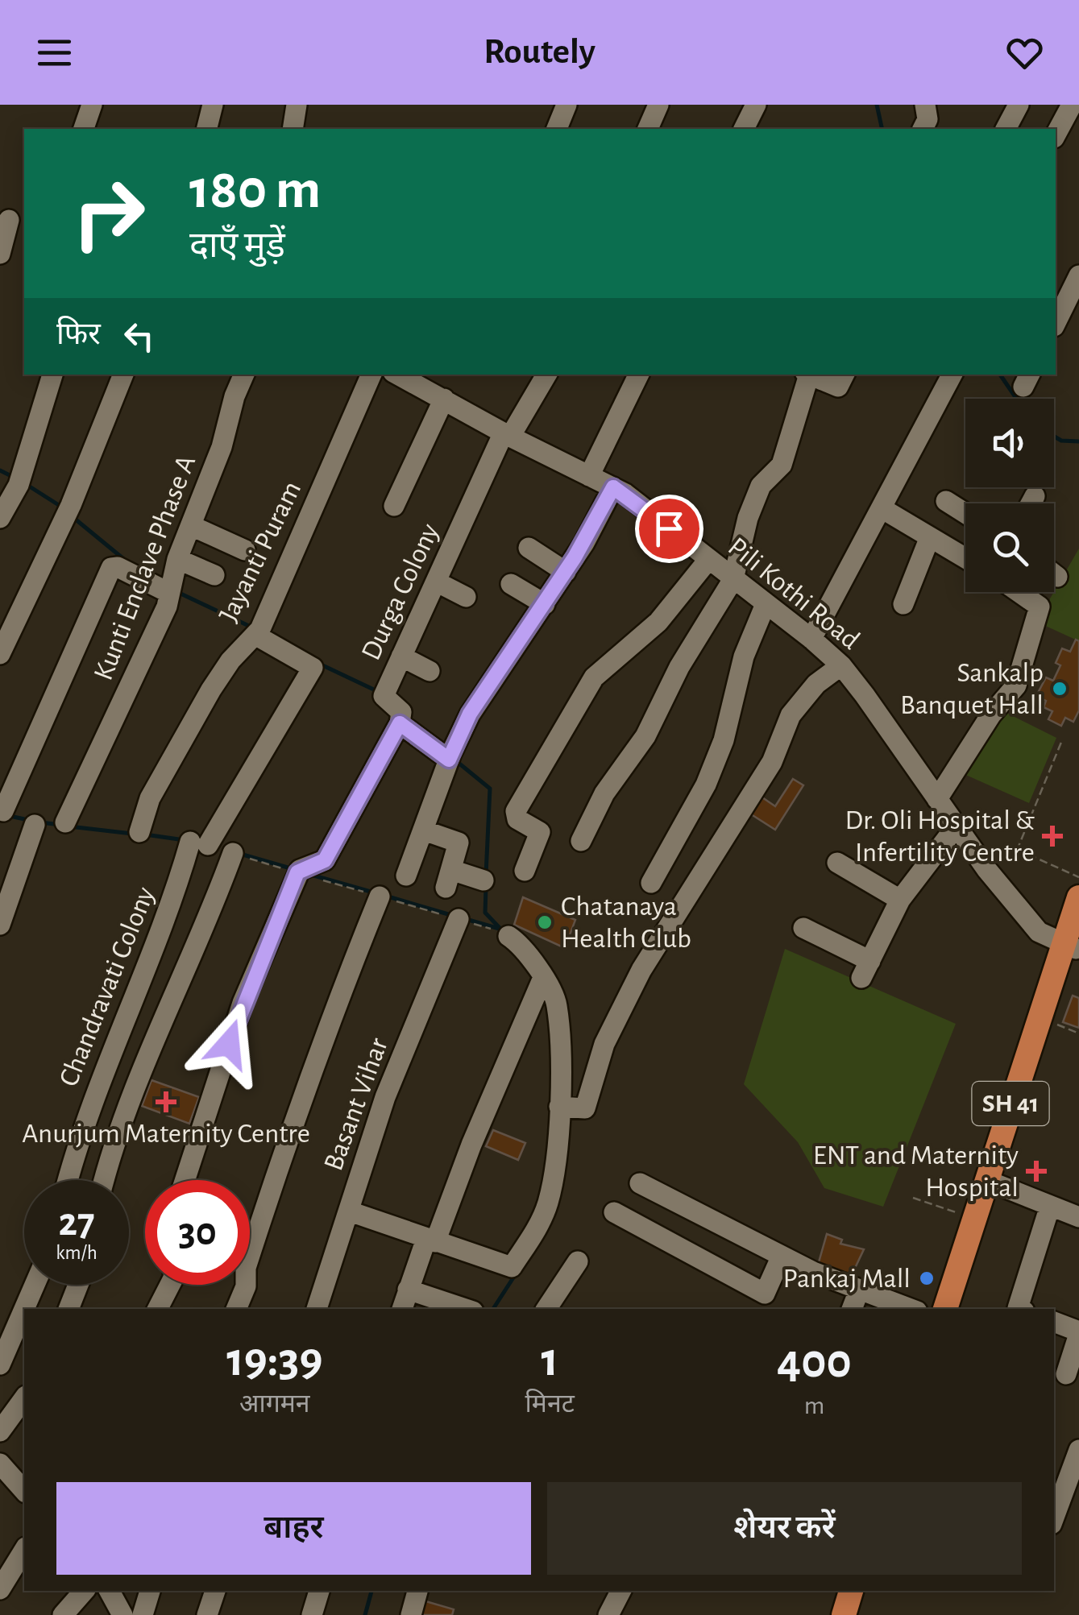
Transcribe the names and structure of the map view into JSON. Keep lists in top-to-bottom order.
{
  "streets": {
    "main road": ["SH 41"],
    "street": [
      "Jayanti Puram",
      "Kunti Enclave Phase A",
      "Durga Colony",
      "Pili Kothi Road",
      "Chandravati Colony",
      "Basant Vihar"
    ]
  },
  "crossings": [
    ["Jayanti Puram", "Chandravati Colony"],
    ["Durga Colony", "Pili Kothi Road"],
    ["Pili Kothi Road", "SH 41"]
  ],
  "places": {
    "other": ["Sankalp Banquet Hall", "Chatanaya Health Club", "Pankaj Mall"],
    "health": ["Dr. Oli Hospital & Infertility Centre", "Anurjum Maternity Centre", "ENT and Maternity Hospital"]
  },
  "page": {
    "header": "Routely",
    "turn": ["180 m", "दाएँ मुड़ें"],
    "then": "फिर",
    "speed": "27 km/h",
    "limit": "30",
    "eta": [
      "19:39",
      "आगमन",
      "1",
      "मिनट",
      "400",
      "m"
    ],
    "buttons": ["बाहर", "शेयर करें"]
  }
}
